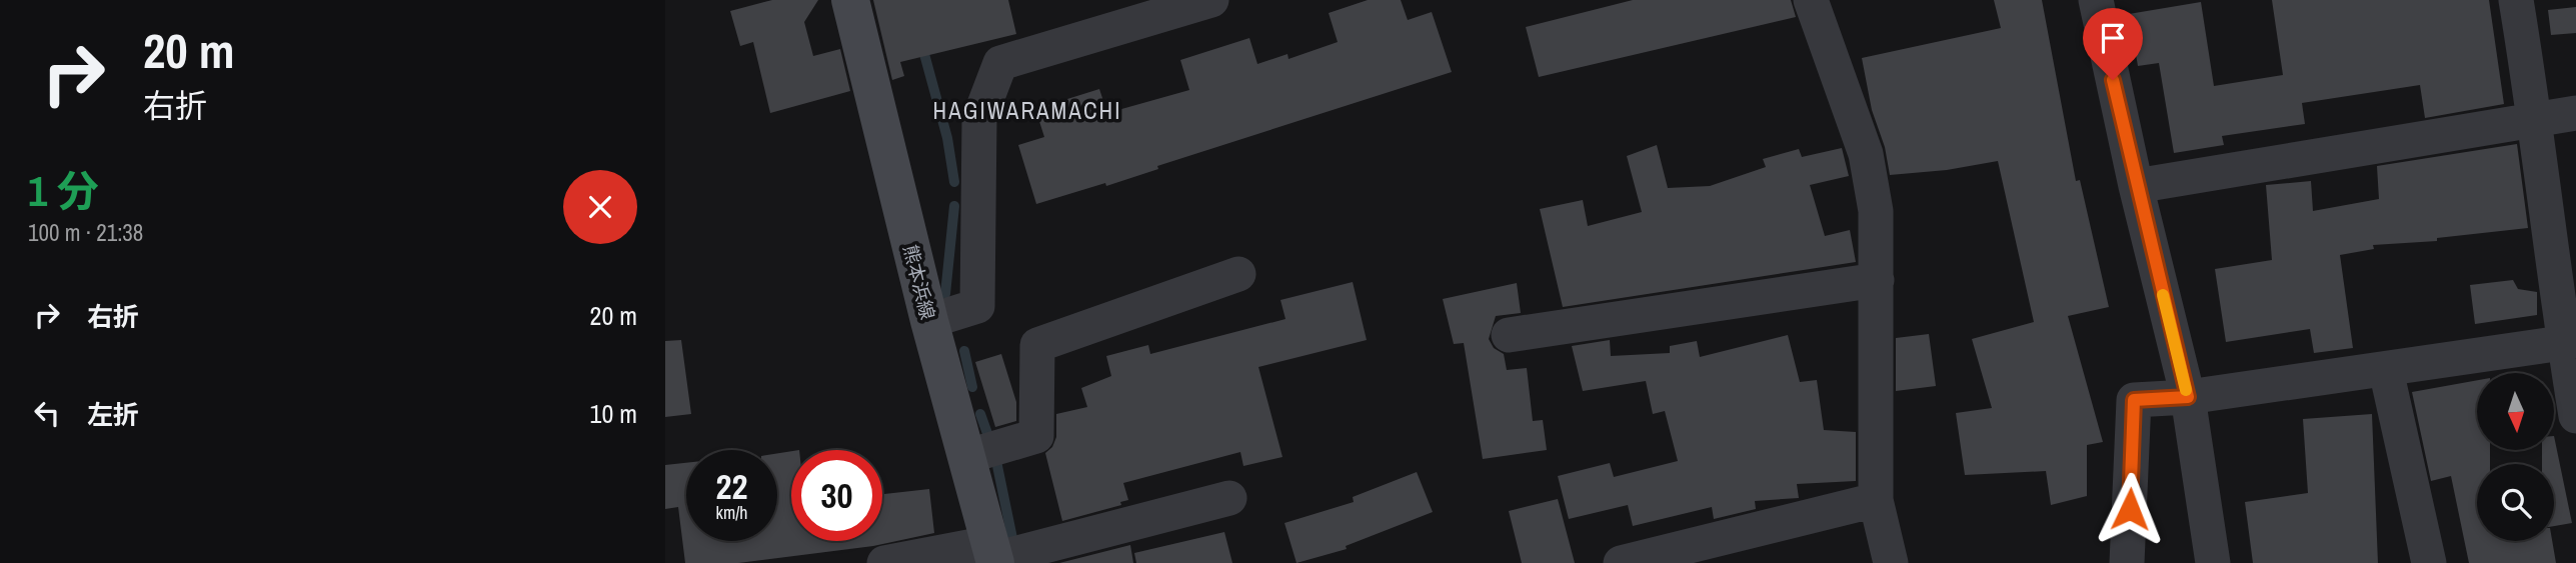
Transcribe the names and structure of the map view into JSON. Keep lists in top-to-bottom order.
{
  "streets": {
    "main road": ["熊本浜線"]
  },
  "districts": ["HAGIWARAMACHI"],
  "north": "bottom",
  "page": {
    "turn": ["20 m", "右折"],
    "heading": ["1 分", "100 m · 21:38"],
    "list": [
      {
        "name": "右折",
        "value": "20 m"
      },
      {
        "name": "左折",
        "value": "10 m"
      }
    ],
    "speed": "22 km/h",
    "limit": "30"
  }
}
